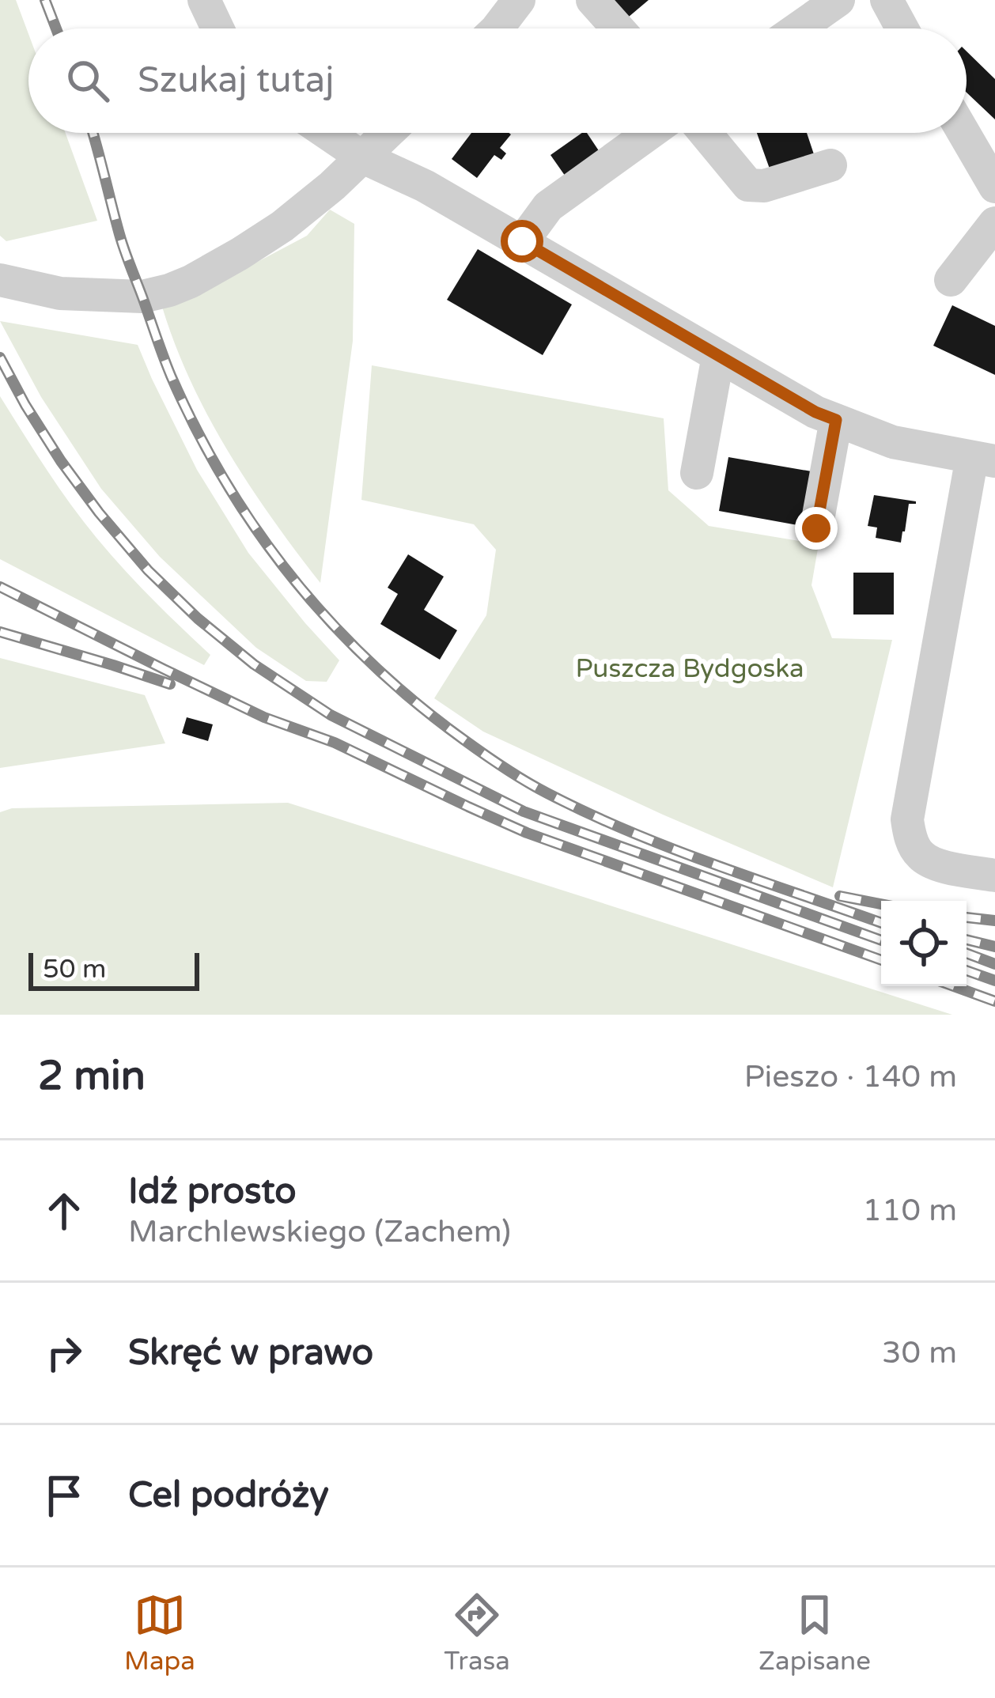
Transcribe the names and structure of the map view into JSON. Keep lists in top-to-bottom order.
{
  "parks": ["Puszcza Bydgoska"],
  "scale_bar": "50 m",
  "page": {
    "search": "Szukaj tutaj",
    "scale": "50 m",
    "heading": ["2 min", "Pieszo · 140 m"],
    "list": [
      ["Idź prosto", "Marchlewskiego (Zachem)", "110 m"],
      ["Skręć w prawo", "30 m"],
      "Cel podróży"
    ],
    "nav": ["Mapa", "Trasa", "Zapisane"]
  }
}
